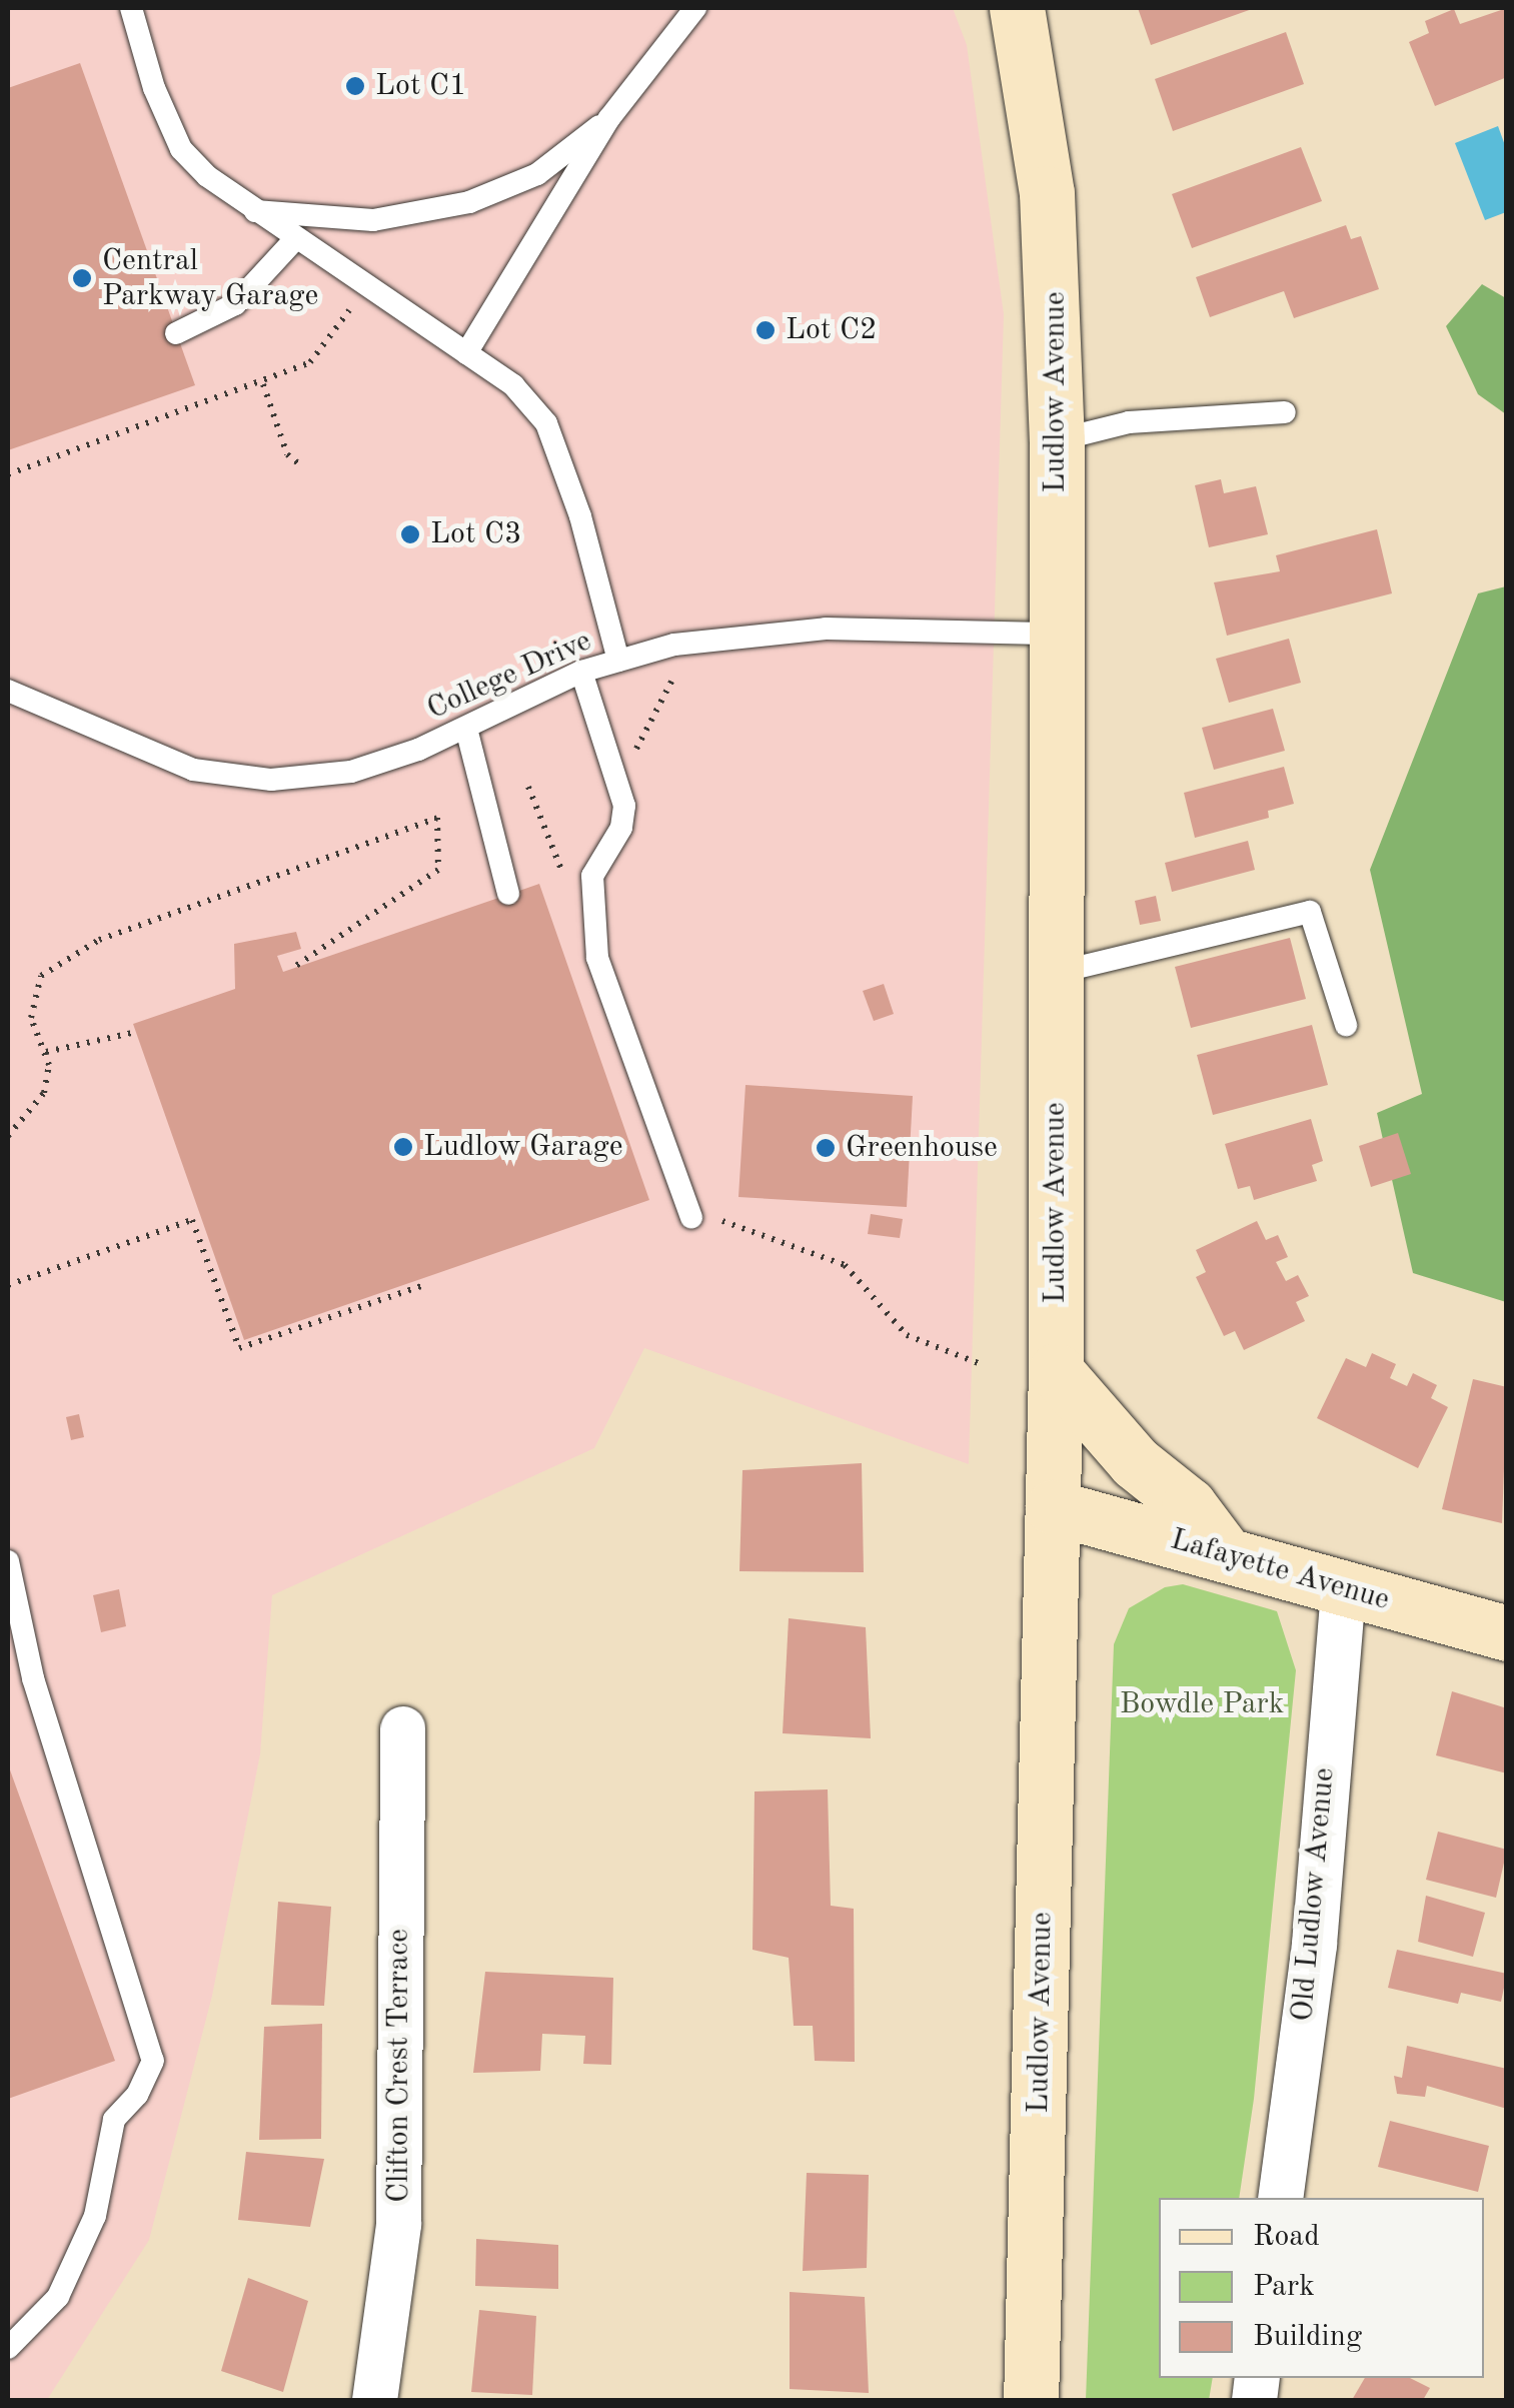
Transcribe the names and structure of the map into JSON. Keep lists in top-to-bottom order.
{
  "streets": {
    "main road": ["Ludlow Avenue", "Lafayette Avenue"],
    "street": ["Old Ludlow Avenue", "Clifton Crest Terrace"],
    "lane": ["College Drive"]
  },
  "crossings": [
    ["Ludlow Avenue", "College Drive"],
    ["Ludlow Avenue", "Lafayette Avenue"],
    ["Lafayette Avenue", "Old Ludlow Avenue"]
  ],
  "parks": ["Bowdle Park"],
  "places": [
    "Lot C1",
    "Central Parkway Garage",
    "Lot C2",
    "Lot C3",
    "Ludlow Garage",
    "Greenhouse"
  ],
  "legend": ["Road", "Park", "Building"]
}
